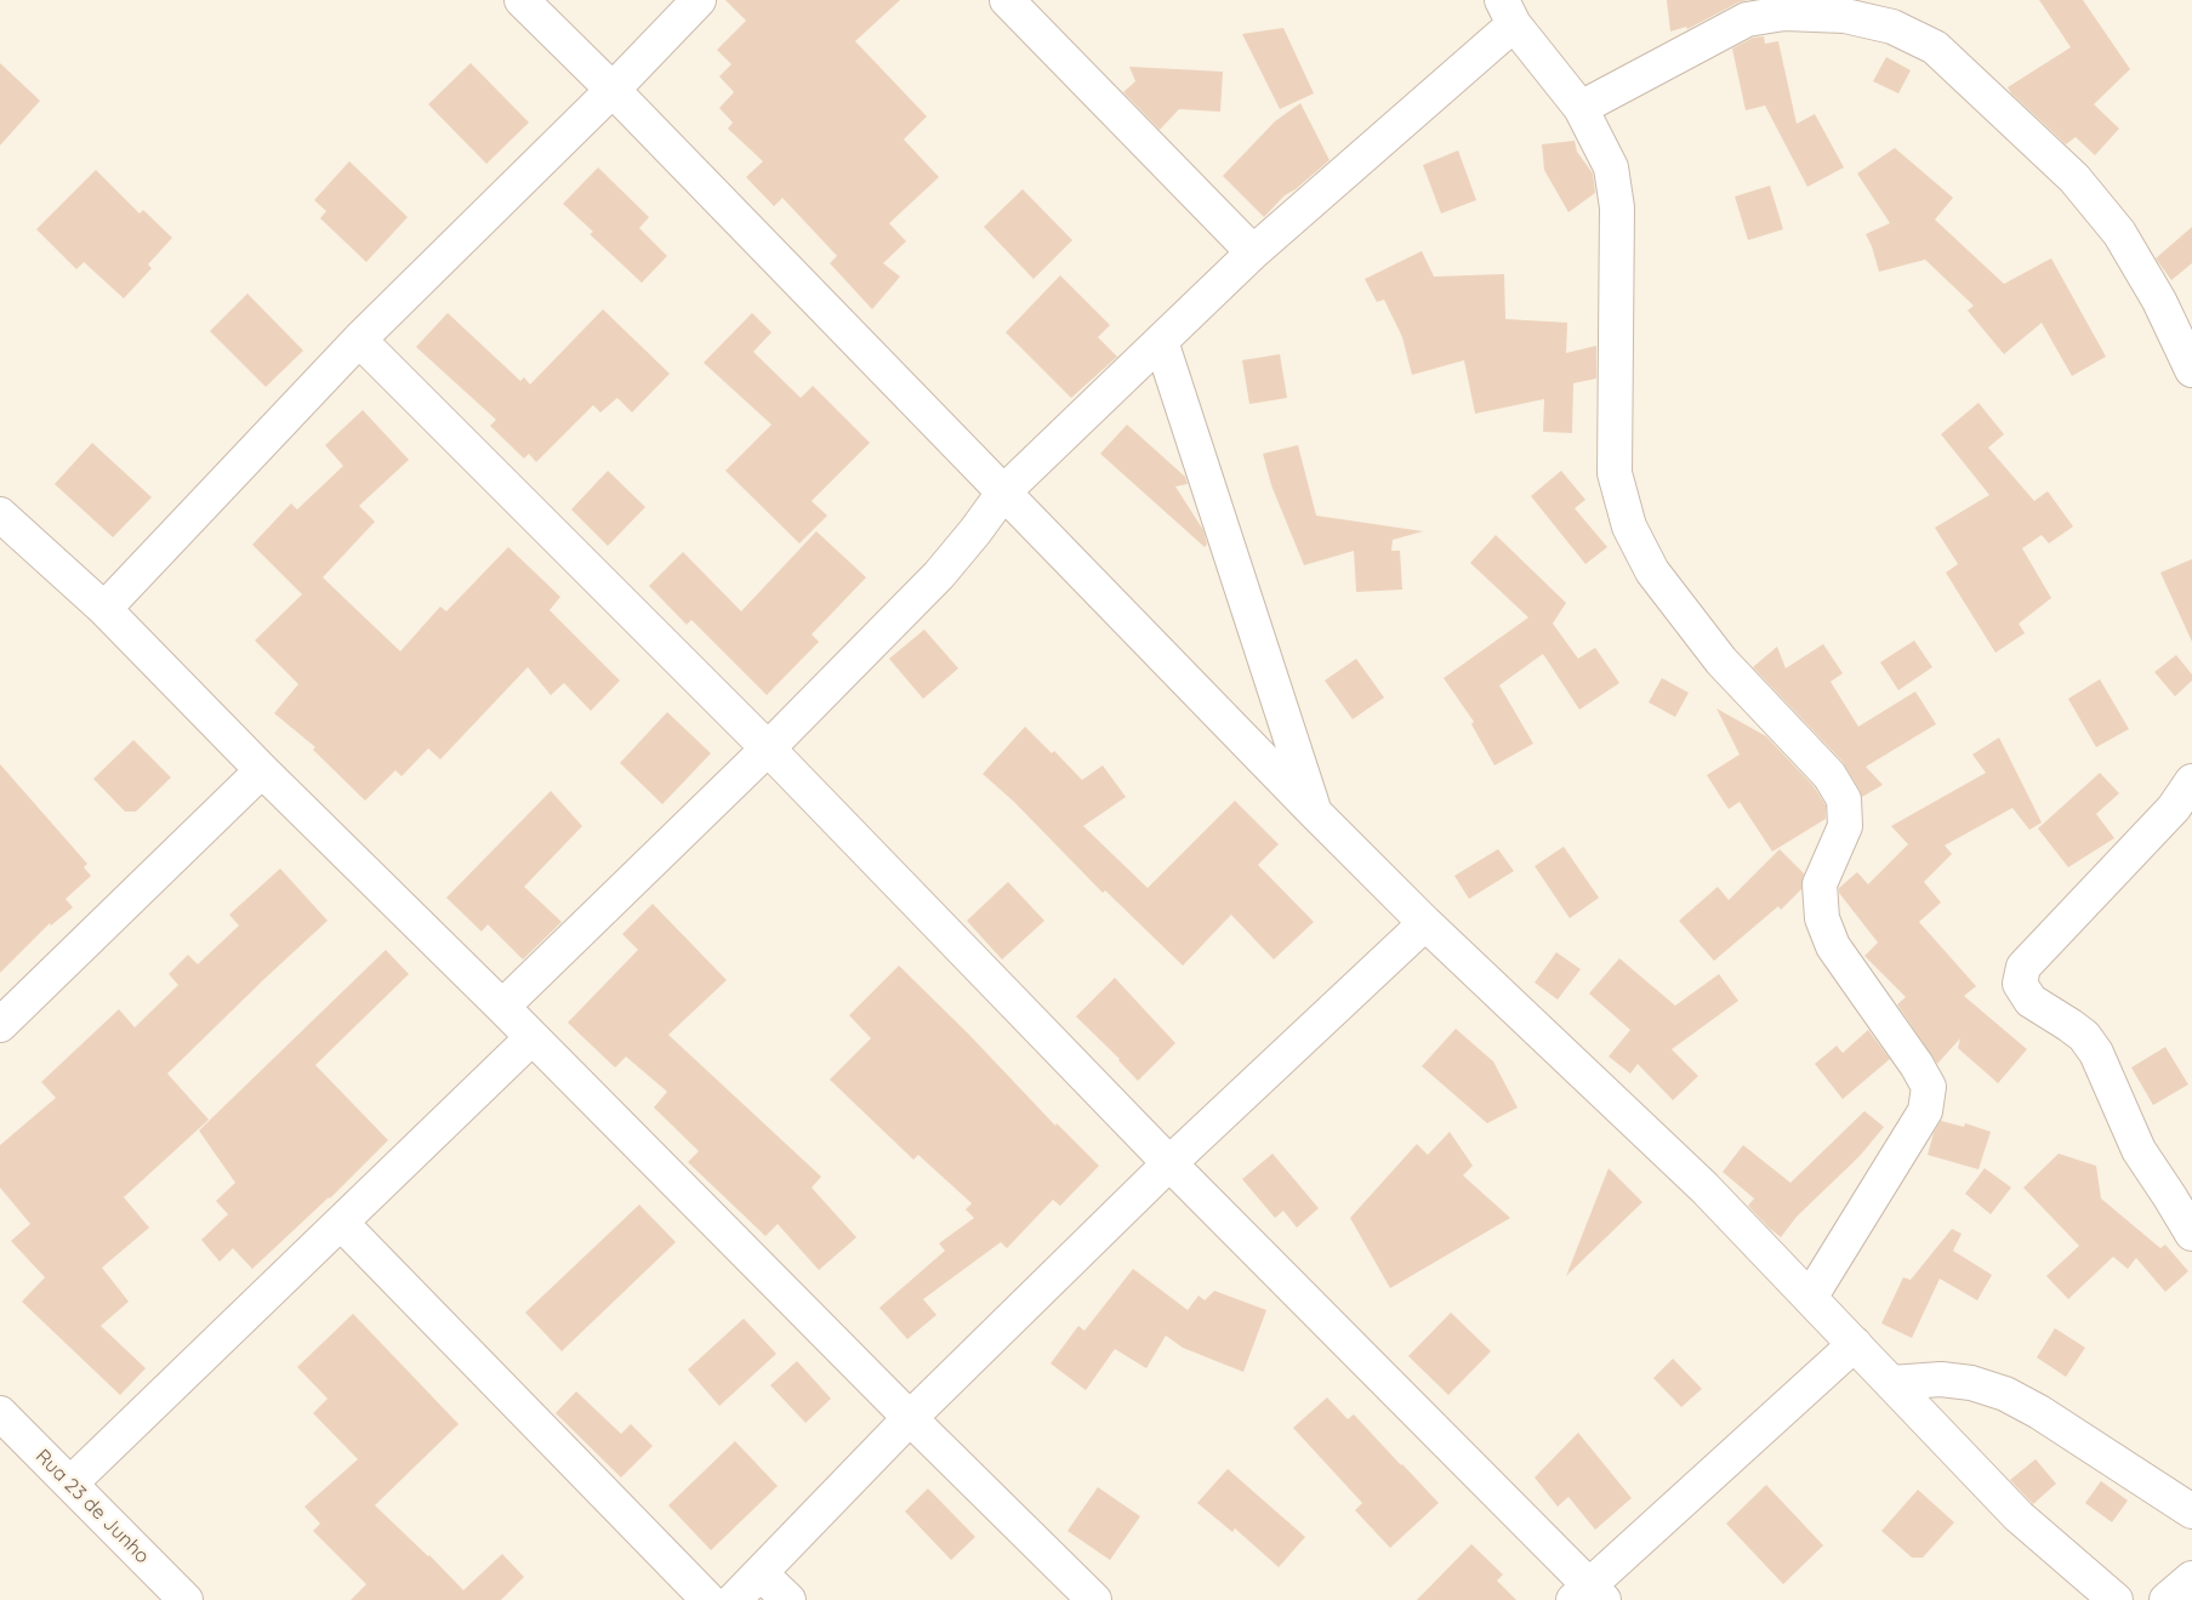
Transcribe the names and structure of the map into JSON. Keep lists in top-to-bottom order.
{
  "streets": {
    "street": ["Rua 23 de Junho"]
  }
}
